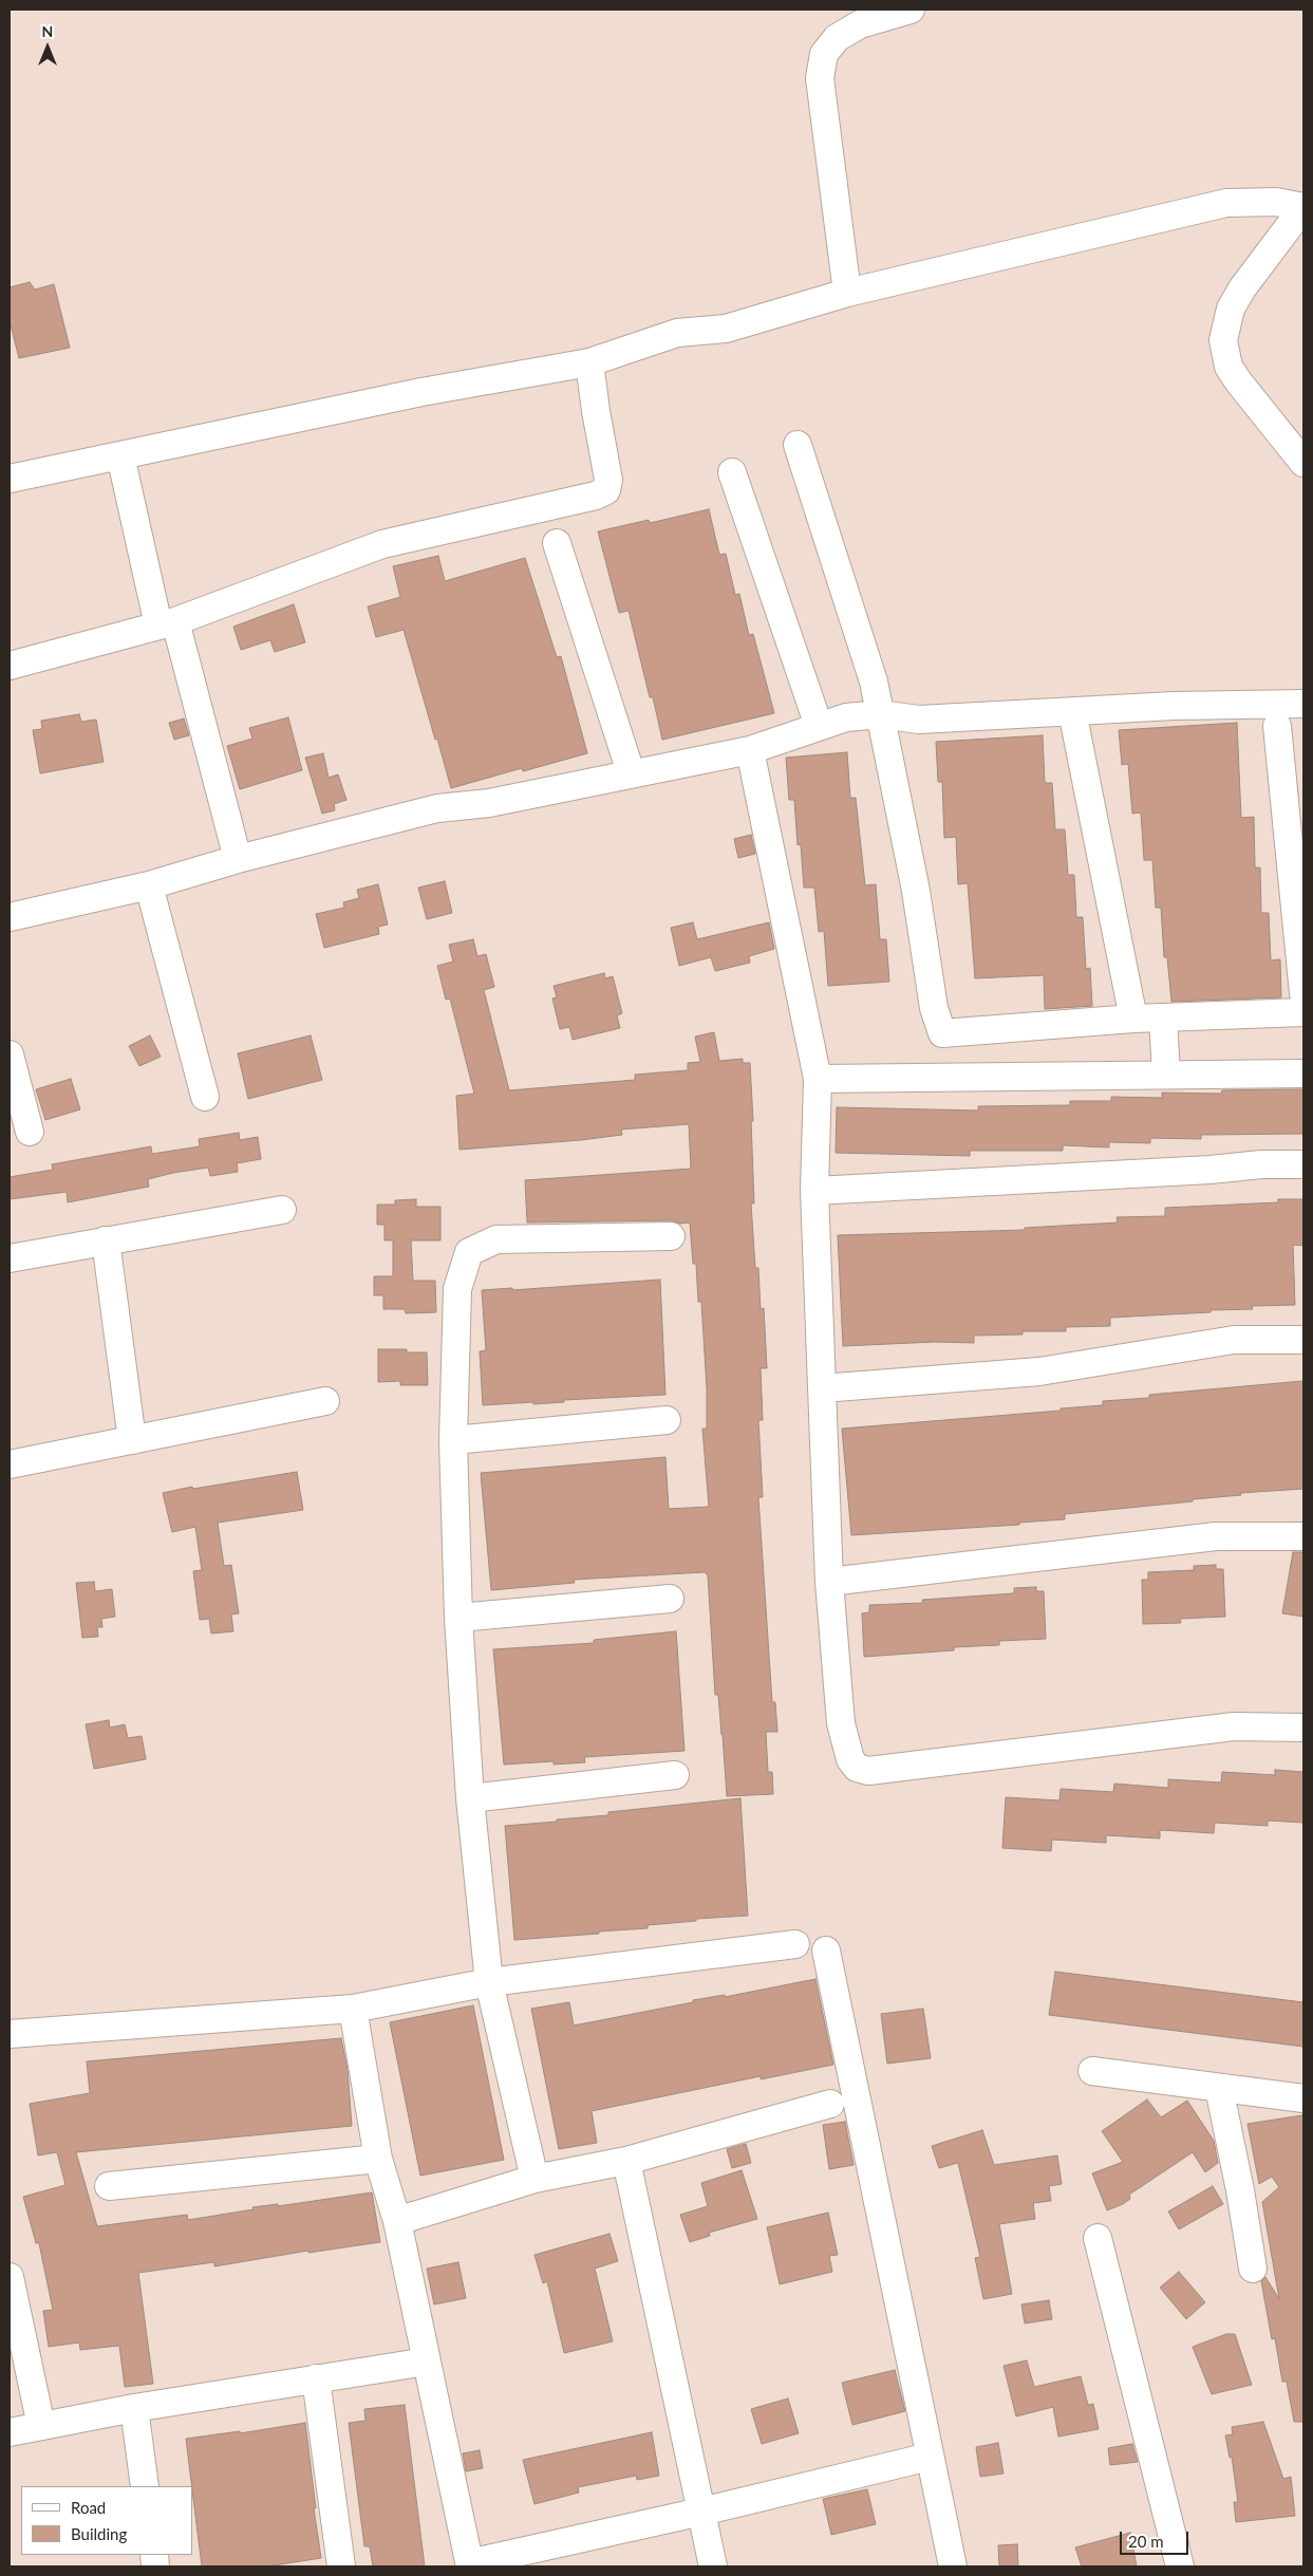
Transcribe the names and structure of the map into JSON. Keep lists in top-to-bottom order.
{
  "legend": ["Road", "Building"],
  "scale_bar": "20 m",
  "north": "top"
}
